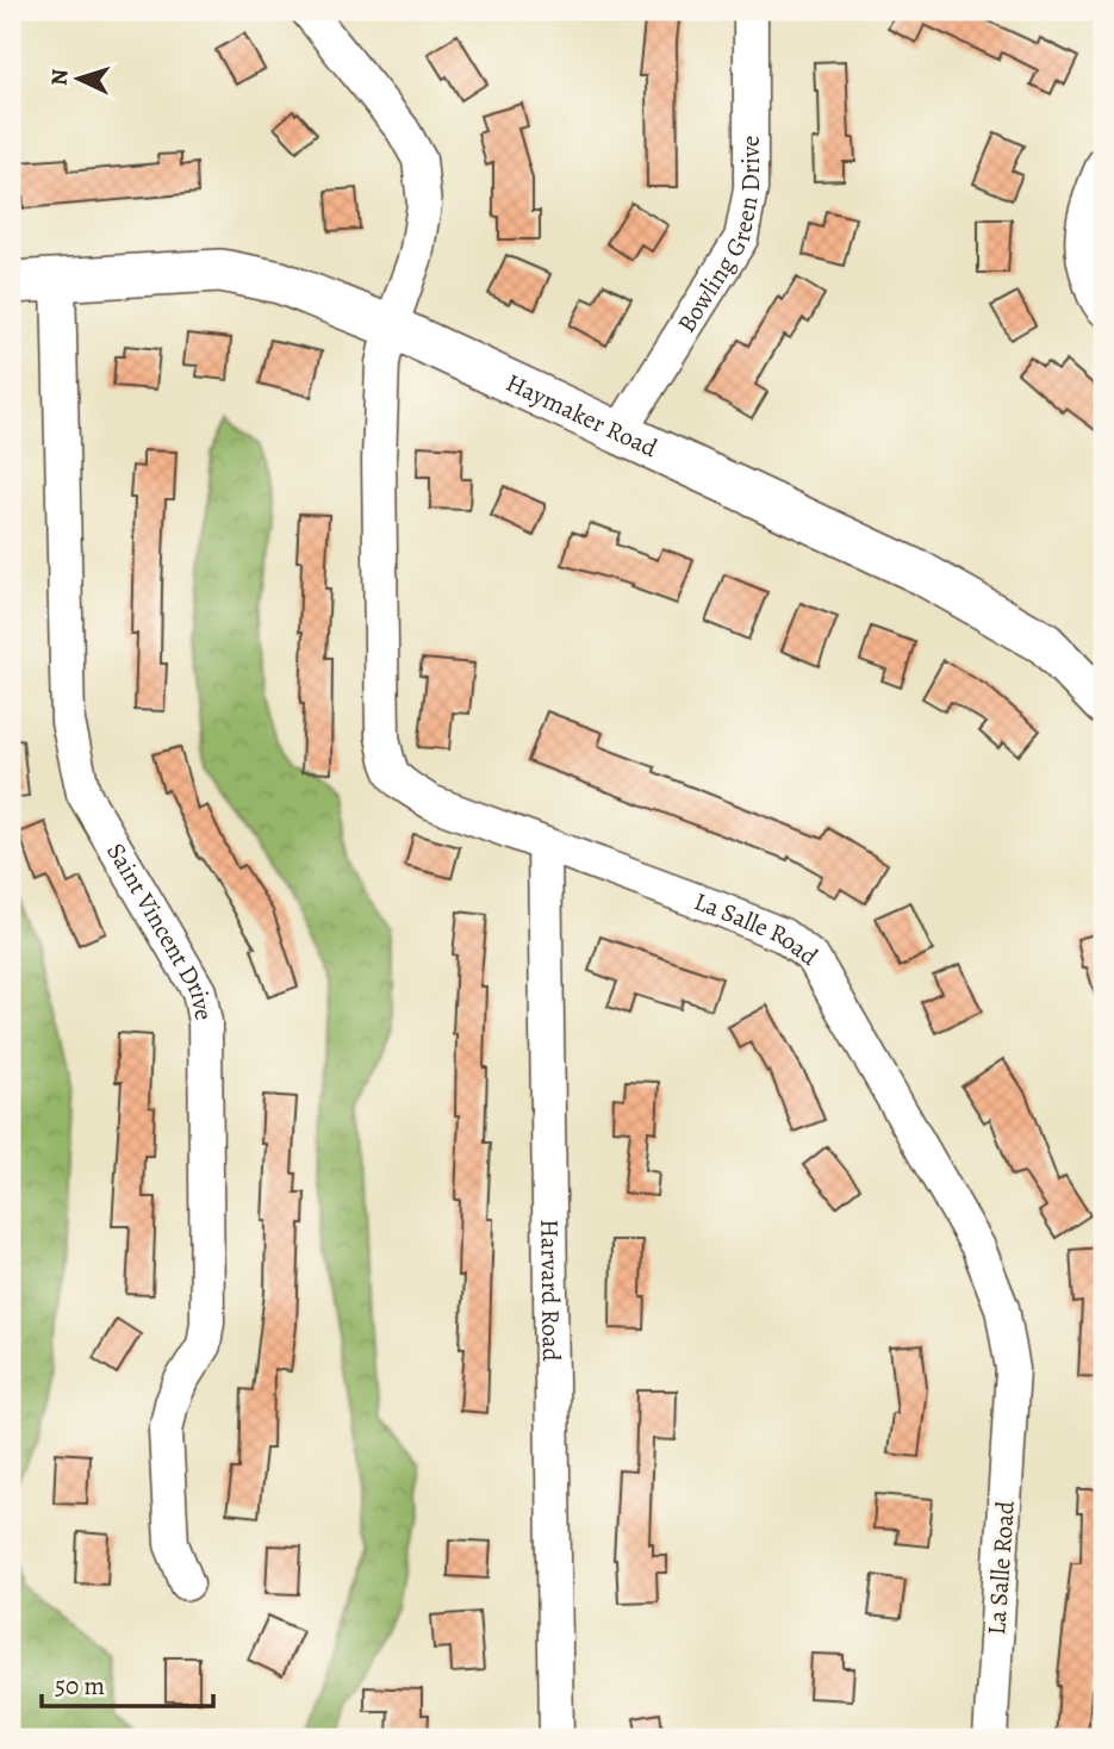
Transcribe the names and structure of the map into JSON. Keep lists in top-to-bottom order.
{
  "streets": {
    "main road": ["Haymaker Road"],
    "street": [
      "Bowling Green Drive",
      "La Salle Road",
      "Saint Vincent Drive",
      "Harvard Road"
    ]
  },
  "crossings": [
    ["Bowling Green Drive", "Haymaker Road"],
    ["Haymaker Road", "La Salle Road"],
    ["Haymaker Road", "Saint Vincent Drive"],
    ["La Salle Road", "Harvard Road"]
  ],
  "scale_bar": "50 m",
  "north": "left"
}
